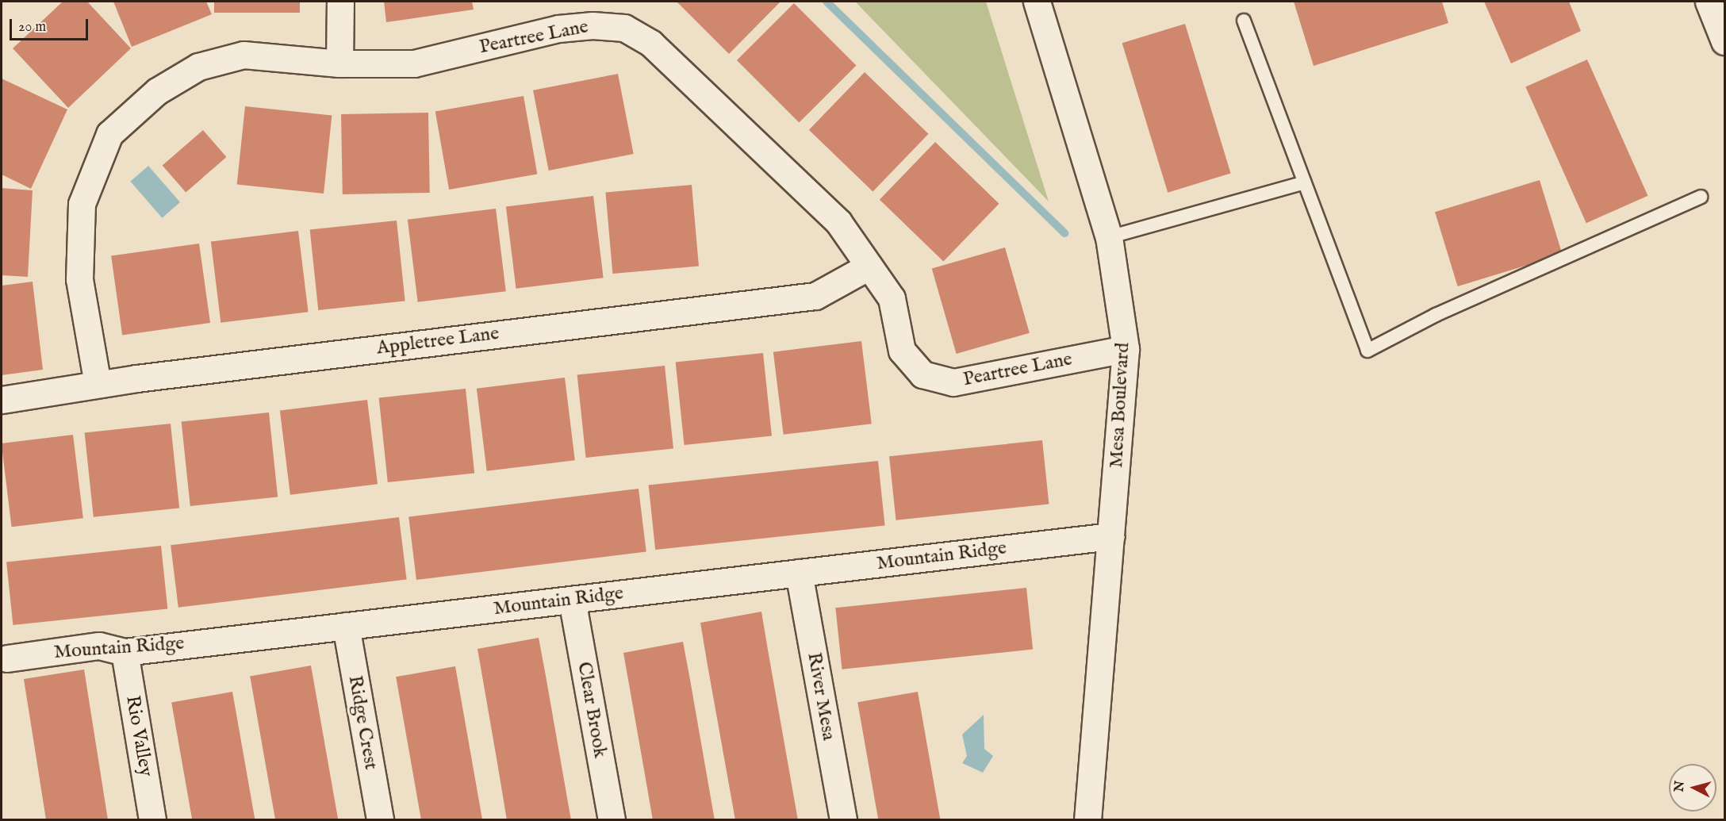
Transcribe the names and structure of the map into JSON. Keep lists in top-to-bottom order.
{
  "streets": {
    "street": [
      "Peartree Lane",
      "Appletree Lane",
      "Mesa Boulevard",
      "Mountain Ridge",
      "River Mesa",
      "Clear Brook",
      "Ridge Crest",
      "Rio Valley"
    ]
  },
  "crossings": [
    ["Peartree Lane", "Appletree Lane"],
    ["Peartree Lane", "Mesa Boulevard"],
    ["Mesa Boulevard", "Mountain Ridge"],
    ["Mountain Ridge", "River Mesa"],
    ["Mountain Ridge", "Clear Brook"],
    ["Mountain Ridge", "Ridge Crest"],
    ["Mountain Ridge", "Rio Valley"]
  ],
  "scale_bar": "20 m",
  "north": "left"
}
